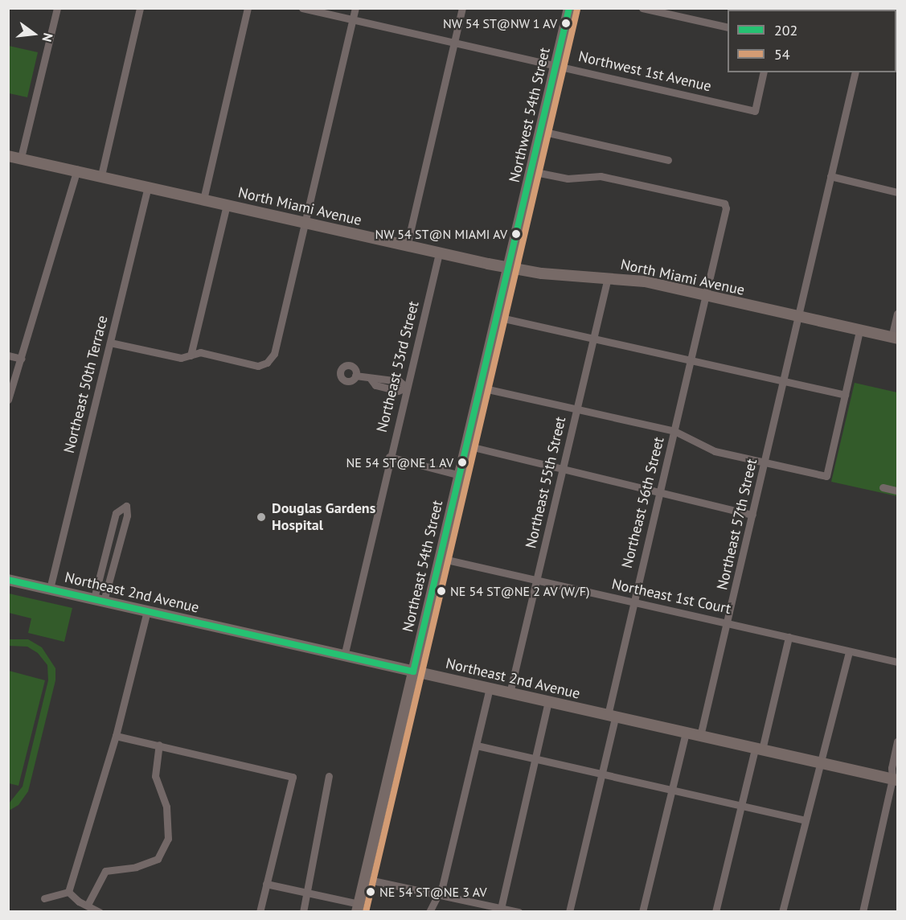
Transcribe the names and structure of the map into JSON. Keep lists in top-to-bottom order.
{
  "streets": {
    "main road": [
      "Northwest 54th Street",
      "North Miami Avenue",
      "Northeast 54th Street",
      "Northeast 2nd Avenue"
    ],
    "street": [
      "Northwest 1st Avenue",
      "Northeast 53rd Street",
      "Northeast 50th Terrace",
      "Northeast 55th Street",
      "Northeast 56th Street",
      "Northeast 57th Street",
      "Northeast 1st Court"
    ]
  },
  "crossings": [
    ["Northwest 1st Avenue", "Northwest 54th Street"],
    ["Northwest 54th Street", "Northeast 56th Street"],
    ["Northwest 54th Street", "Northeast 54th Street"],
    ["North Miami Avenue", "Northeast 53rd Street"],
    ["North Miami Avenue", "Northeast 50th Terrace"],
    ["North Miami Avenue", "Northeast 55th Street"],
    ["North Miami Avenue", "Northeast 56th Street"],
    ["North Miami Avenue", "Northeast 57th Street"],
    ["North Miami Avenue", "Northeast 54th Street"],
    ["Northeast 53rd Street", "Northeast 2nd Avenue"],
    ["Northeast 50th Terrace", "Northeast 2nd Avenue"],
    ["Northeast 55th Street", "Northeast 2nd Avenue"],
    ["Northeast 55th Street", "Northeast 1st Court"],
    ["Northeast 56th Street", "Northeast 2nd Avenue"],
    ["Northeast 56th Street", "Northeast 1st Court"],
    ["Northeast 57th Street", "Northeast 2nd Avenue"],
    ["Northeast 57th Street", "Northeast 1st Court"],
    ["Northeast 54th Street", "Northeast 2nd Avenue"],
    ["Northeast 54th Street", "Northeast 1st Court"]
  ],
  "places": [
    "NW 54 ST@NW 1 AV",
    "NW 54 ST@N MIAMI AV",
    "NE 54 ST@NE 1 AV",
    "Douglas Gardens Hospital",
    "NE 54 ST@NE 2 AV (W/F)",
    "NE 54 ST@NE 3 AV"
  ],
  "lines": ["transit line 202", "transit line 54"],
  "legend": ["202", "54"],
  "north": "right"
}
